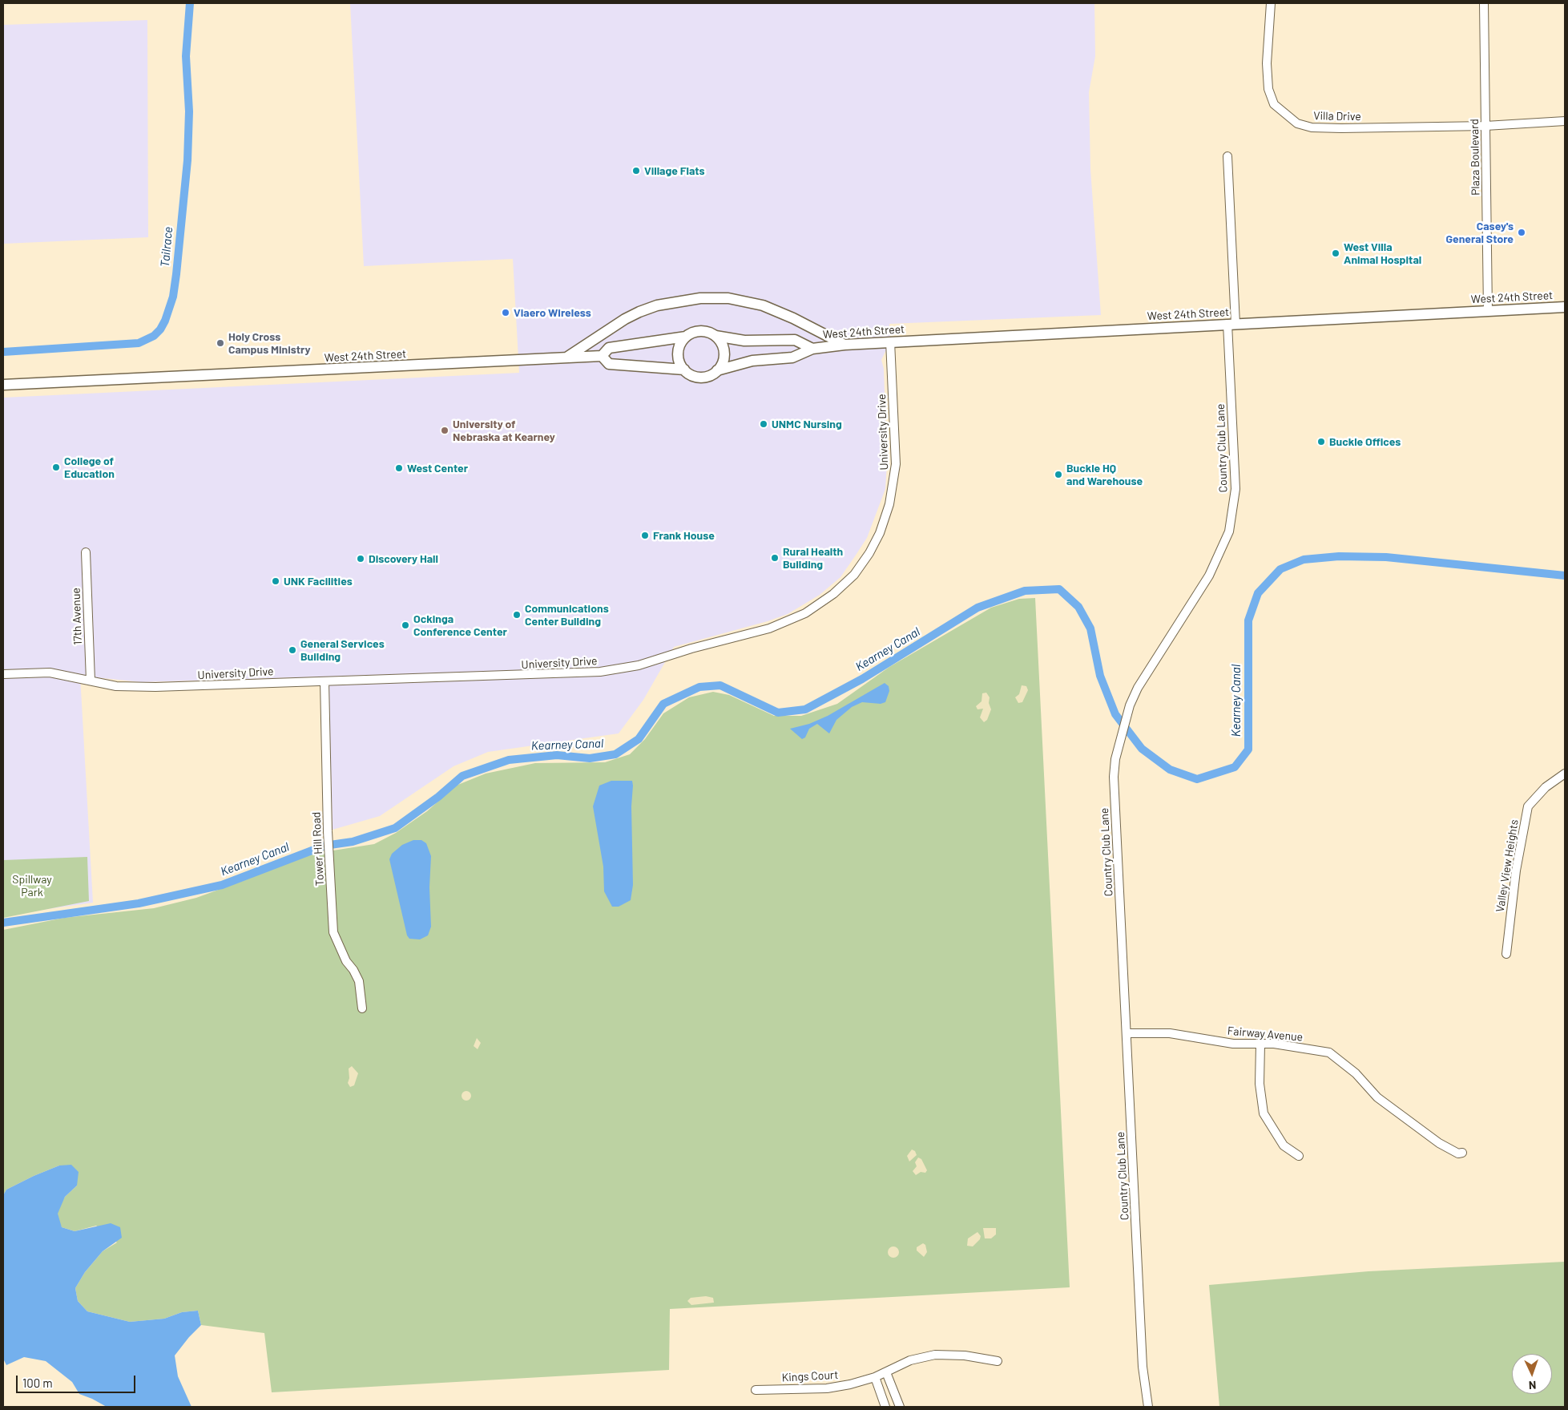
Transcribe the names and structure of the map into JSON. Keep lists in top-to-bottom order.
{
  "streets": {
    "main road": ["West 24th Street"],
    "street": [
      "Villa Drive",
      "Plaza Boulevard",
      "University Drive",
      "Country Club Lane",
      "17th Avenue",
      "Tower Hill Road",
      "Valley View Heights",
      "Fairway Avenue",
      "Kings Court"
    ]
  },
  "crossings": [
    ["Villa Drive", "Plaza Boulevard"],
    ["Plaza Boulevard", "West 24th Street"],
    ["West 24th Street", "University Drive"],
    ["West 24th Street", "Country Club Lane"],
    ["University Drive", "17th Avenue"],
    ["University Drive", "Tower Hill Road"],
    ["Country Club Lane", "Fairway Avenue"]
  ],
  "water": ["Tailrace", "Kearney Canal"],
  "parks": ["Spillway Park"],
  "places": [
    "Village Flats",
    "Casey's General Store",
    "West Villa Animal Hospital",
    "Viaero Wireless",
    "Holy Cross Campus Ministry",
    "UNMC Nursing",
    "University of Nebraska at Kearney",
    "Buckle Offices",
    "College of Education",
    "West Center",
    "Buckle HQ and Warehouse",
    "Frank House",
    "Rural Health Building",
    "Discovery Hall",
    "UNK Facilities",
    "Communications Center Building",
    "Ockinga Conference Center",
    "General Services Building"
  ],
  "scale_bar": "100 m",
  "north": "bottom"
}
